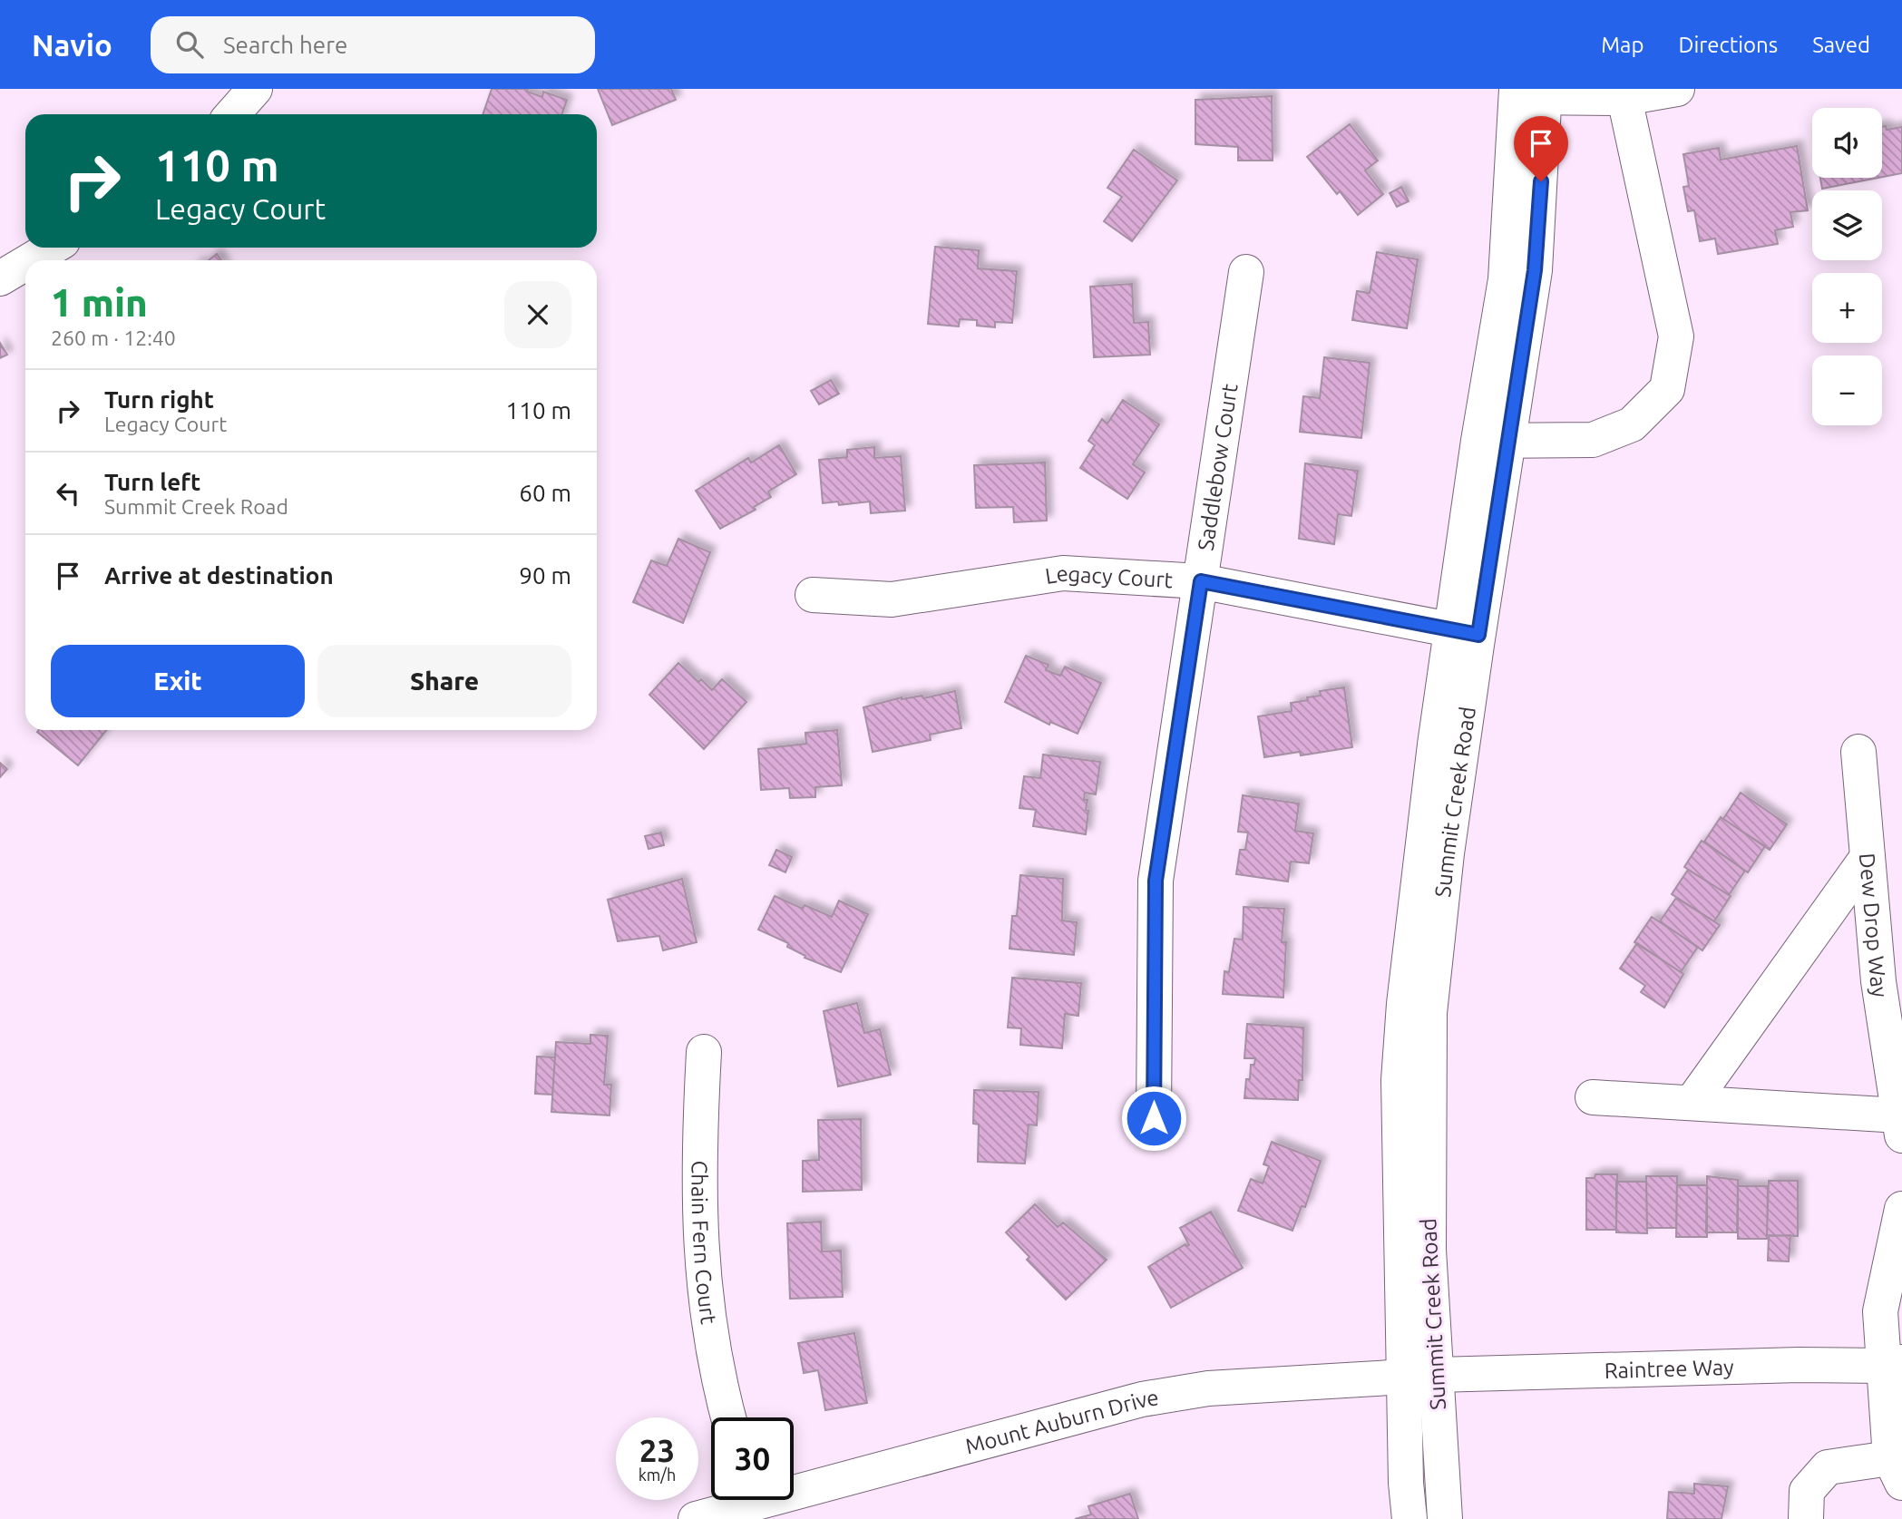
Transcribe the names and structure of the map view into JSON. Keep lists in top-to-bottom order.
{
  "streets": {
    "street": [
      "Saddlebow Court",
      "Legacy Court",
      "Summit Creek Road",
      "Dew Drop Way",
      "Chain Fern Court",
      "Raintree Way",
      "Mount Auburn Drive"
    ]
  },
  "crossings": [
    ["Saddlebow Court", "Legacy Court"],
    ["Legacy Court", "Summit Creek Road"],
    ["Summit Creek Road", "Raintree Way"],
    ["Summit Creek Road", "Mount Auburn Drive"],
    ["Raintree Way", "Mount Auburn Drive"]
  ],
  "page": {
    "header": "Navio",
    "search": "Search here",
    "nav": ["Map", "Directions", "Saved"],
    "map_buttons": ["+", "−"],
    "turn": ["110 m", "Legacy Court"],
    "heading": ["1 min", "260 m · 12:40"],
    "list": [
      {
        "name": "Turn right",
        "note": "Legacy Court",
        "value": "110 m"
      },
      {
        "name": "Turn left",
        "note": "Summit Creek Road",
        "value": "60 m"
      },
      {
        "name": "Arrive at destination",
        "value": "90 m"
      }
    ],
    "buttons": ["Exit", "Share"],
    "speed": "23 km/h",
    "limit": "30"
  }
}
